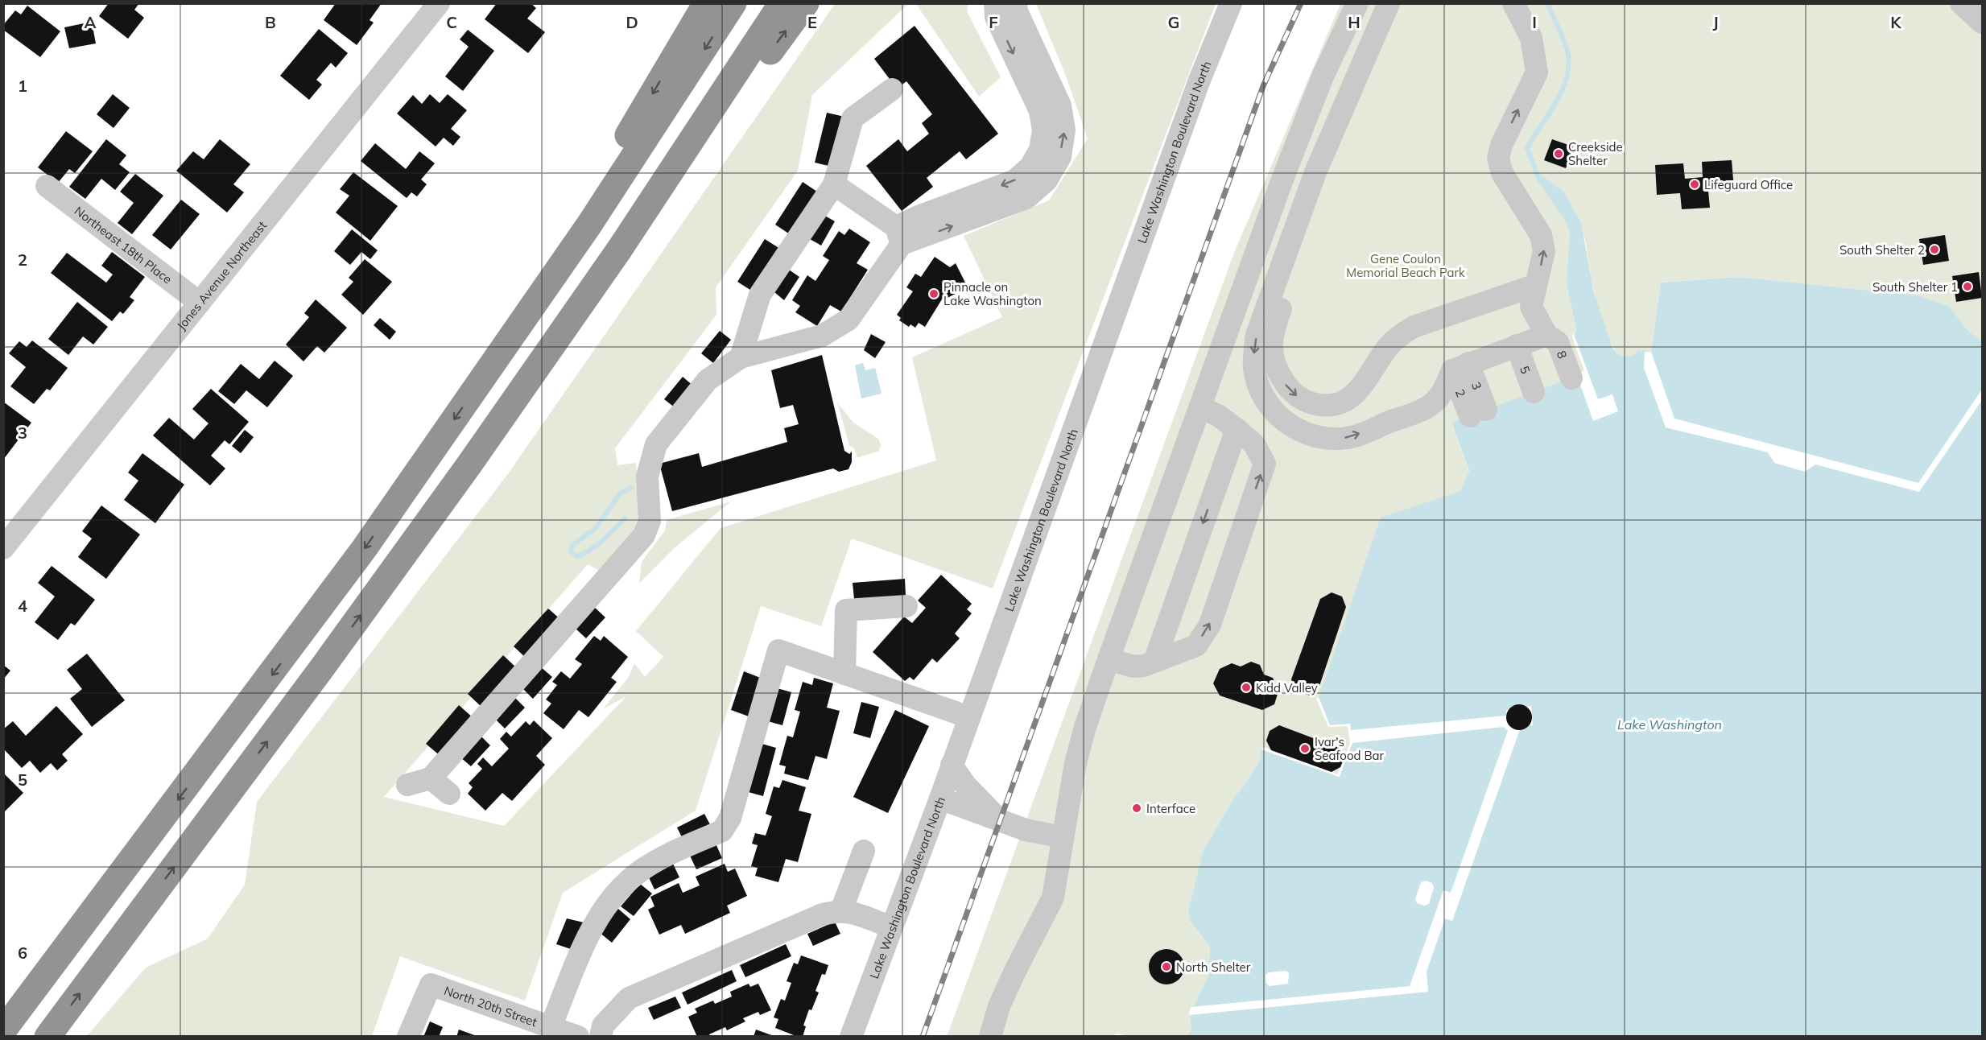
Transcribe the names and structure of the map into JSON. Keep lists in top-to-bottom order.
{
  "streets": {
    "street": [
      "Lake Washington Boulevard North",
      "Northeast 18th Place",
      "Jones Avenue Northeast",
      "5",
      "3",
      "North 20th Street"
    ]
  },
  "crossings": [
    ["Northeast 18th Place", "Jones Avenue Northeast"]
  ],
  "water": ["Lake Washington"],
  "parks": ["Gene Coulon Memorial Beach Park"],
  "places": [
    "Creekside Shelter",
    "Lifeguard Office",
    "South Shelter 2",
    "South Shelter 1",
    "Pinnacle on Lake Washington",
    "Kidd Valley",
    "Ivar's Seafood Bar",
    "Interface",
    "North Shelter"
  ],
  "grid": {
    "columns": [
      "A",
      "B",
      "C",
      "D",
      "E",
      "F",
      "G",
      "H",
      "I",
      "J",
      "K"
    ],
    "rows": [
      "1",
      "2",
      "3",
      "4",
      "5",
      "6"
    ]
  }
}
